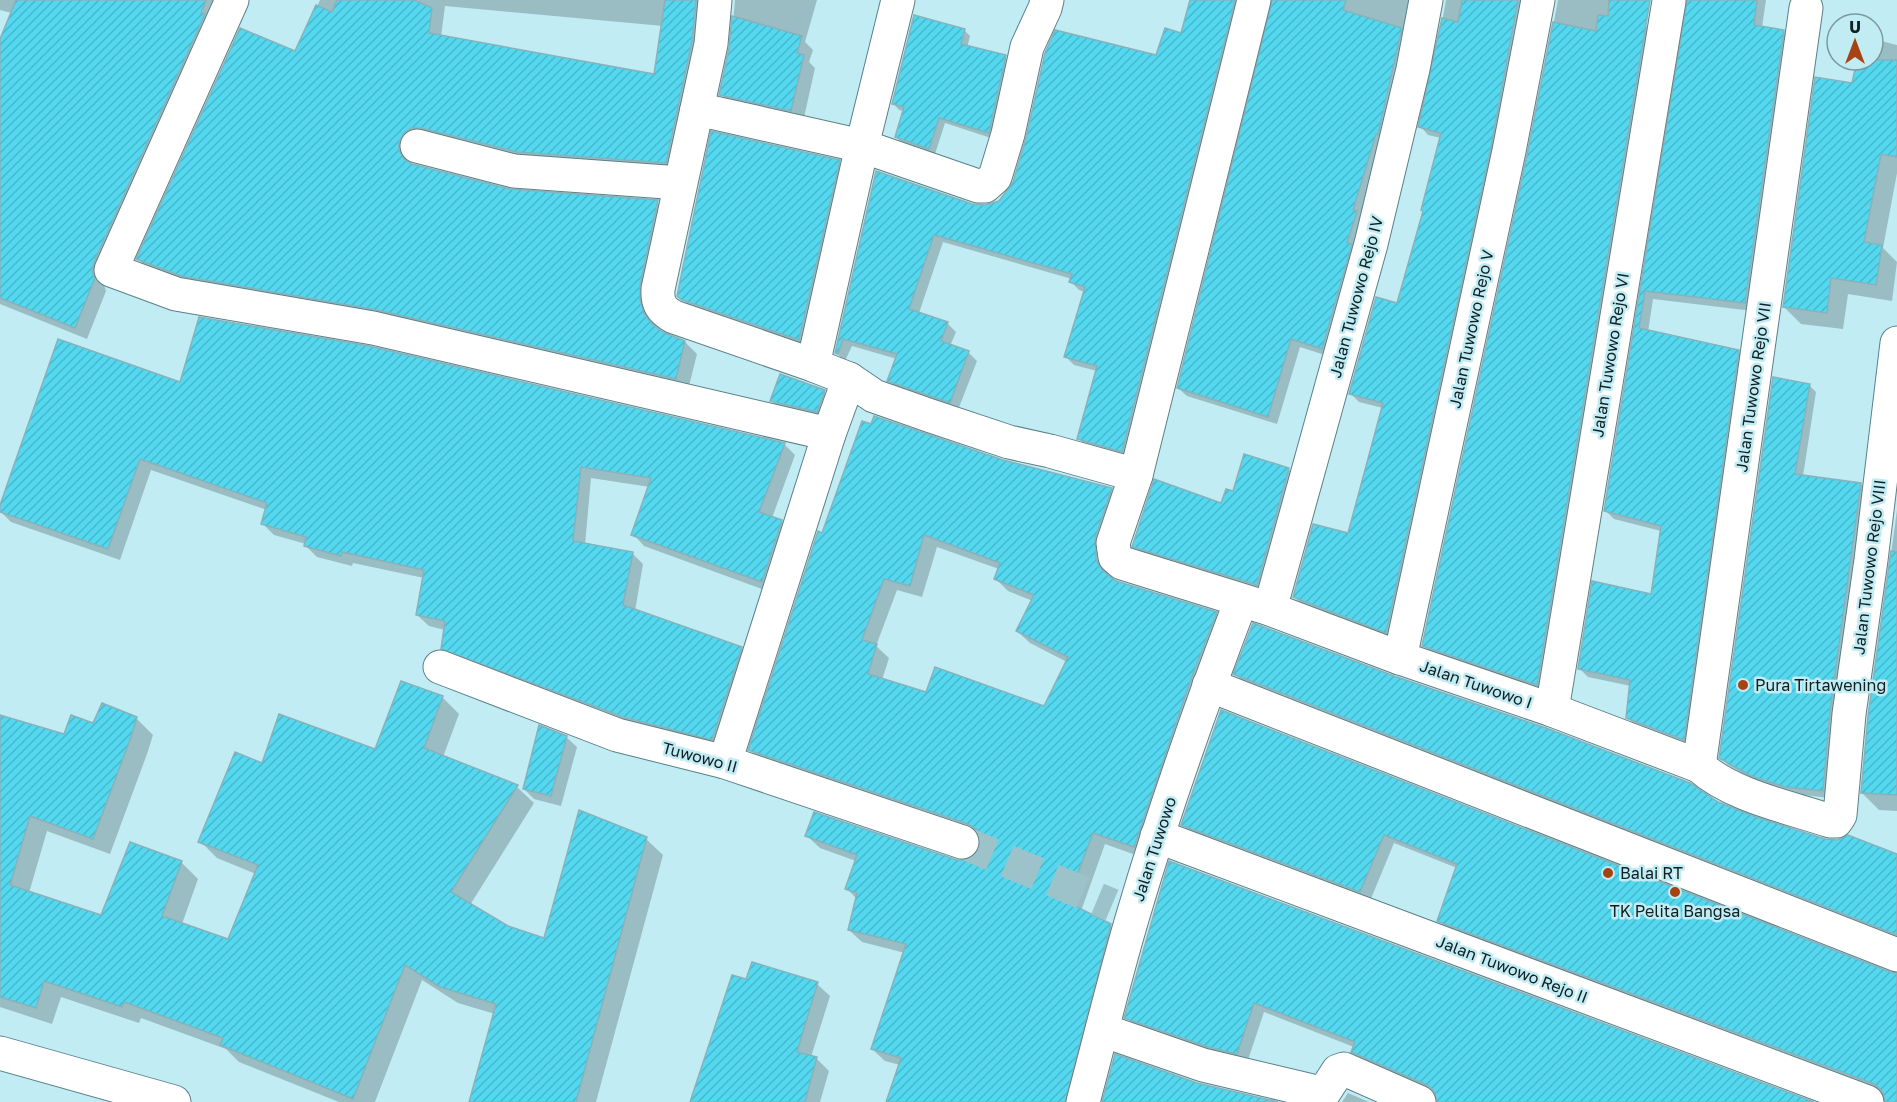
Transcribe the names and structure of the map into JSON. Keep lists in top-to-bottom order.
{
  "streets": {
    "main road": [
      "Jalan Tuwowo Rejo IV",
      "Jalan Tuwowo Rejo V",
      "Jalan Tuwowo Rejo VI",
      "Jalan Tuwowo Rejo VII",
      "Jalan Tuwowo Rejo VIII",
      "Jalan Tuwowo I",
      "Tuwowo II",
      "Jalan Tuwowo",
      "Jalan Tuwowo Rejo II"
    ]
  },
  "crossings": [
    ["Jalan Tuwowo Rejo IV", "Jalan Tuwowo I"],
    ["Jalan Tuwowo Rejo IV", "Jalan Tuwowo"],
    ["Jalan Tuwowo Rejo V", "Jalan Tuwowo I"],
    ["Jalan Tuwowo Rejo VI", "Jalan Tuwowo I"],
    ["Jalan Tuwowo Rejo VII", "Jalan Tuwowo Rejo VIII"],
    ["Jalan Tuwowo Rejo VII", "Jalan Tuwowo I"],
    ["Jalan Tuwowo Rejo VIII", "Jalan Tuwowo I"],
    ["Jalan Tuwowo I", "Jalan Tuwowo"],
    ["Jalan Tuwowo", "Jalan Tuwowo Rejo II"]
  ],
  "places": ["Pura Tirtawening", "Balai RT", "TK Pelita Bangsa"],
  "north": "top"
}
